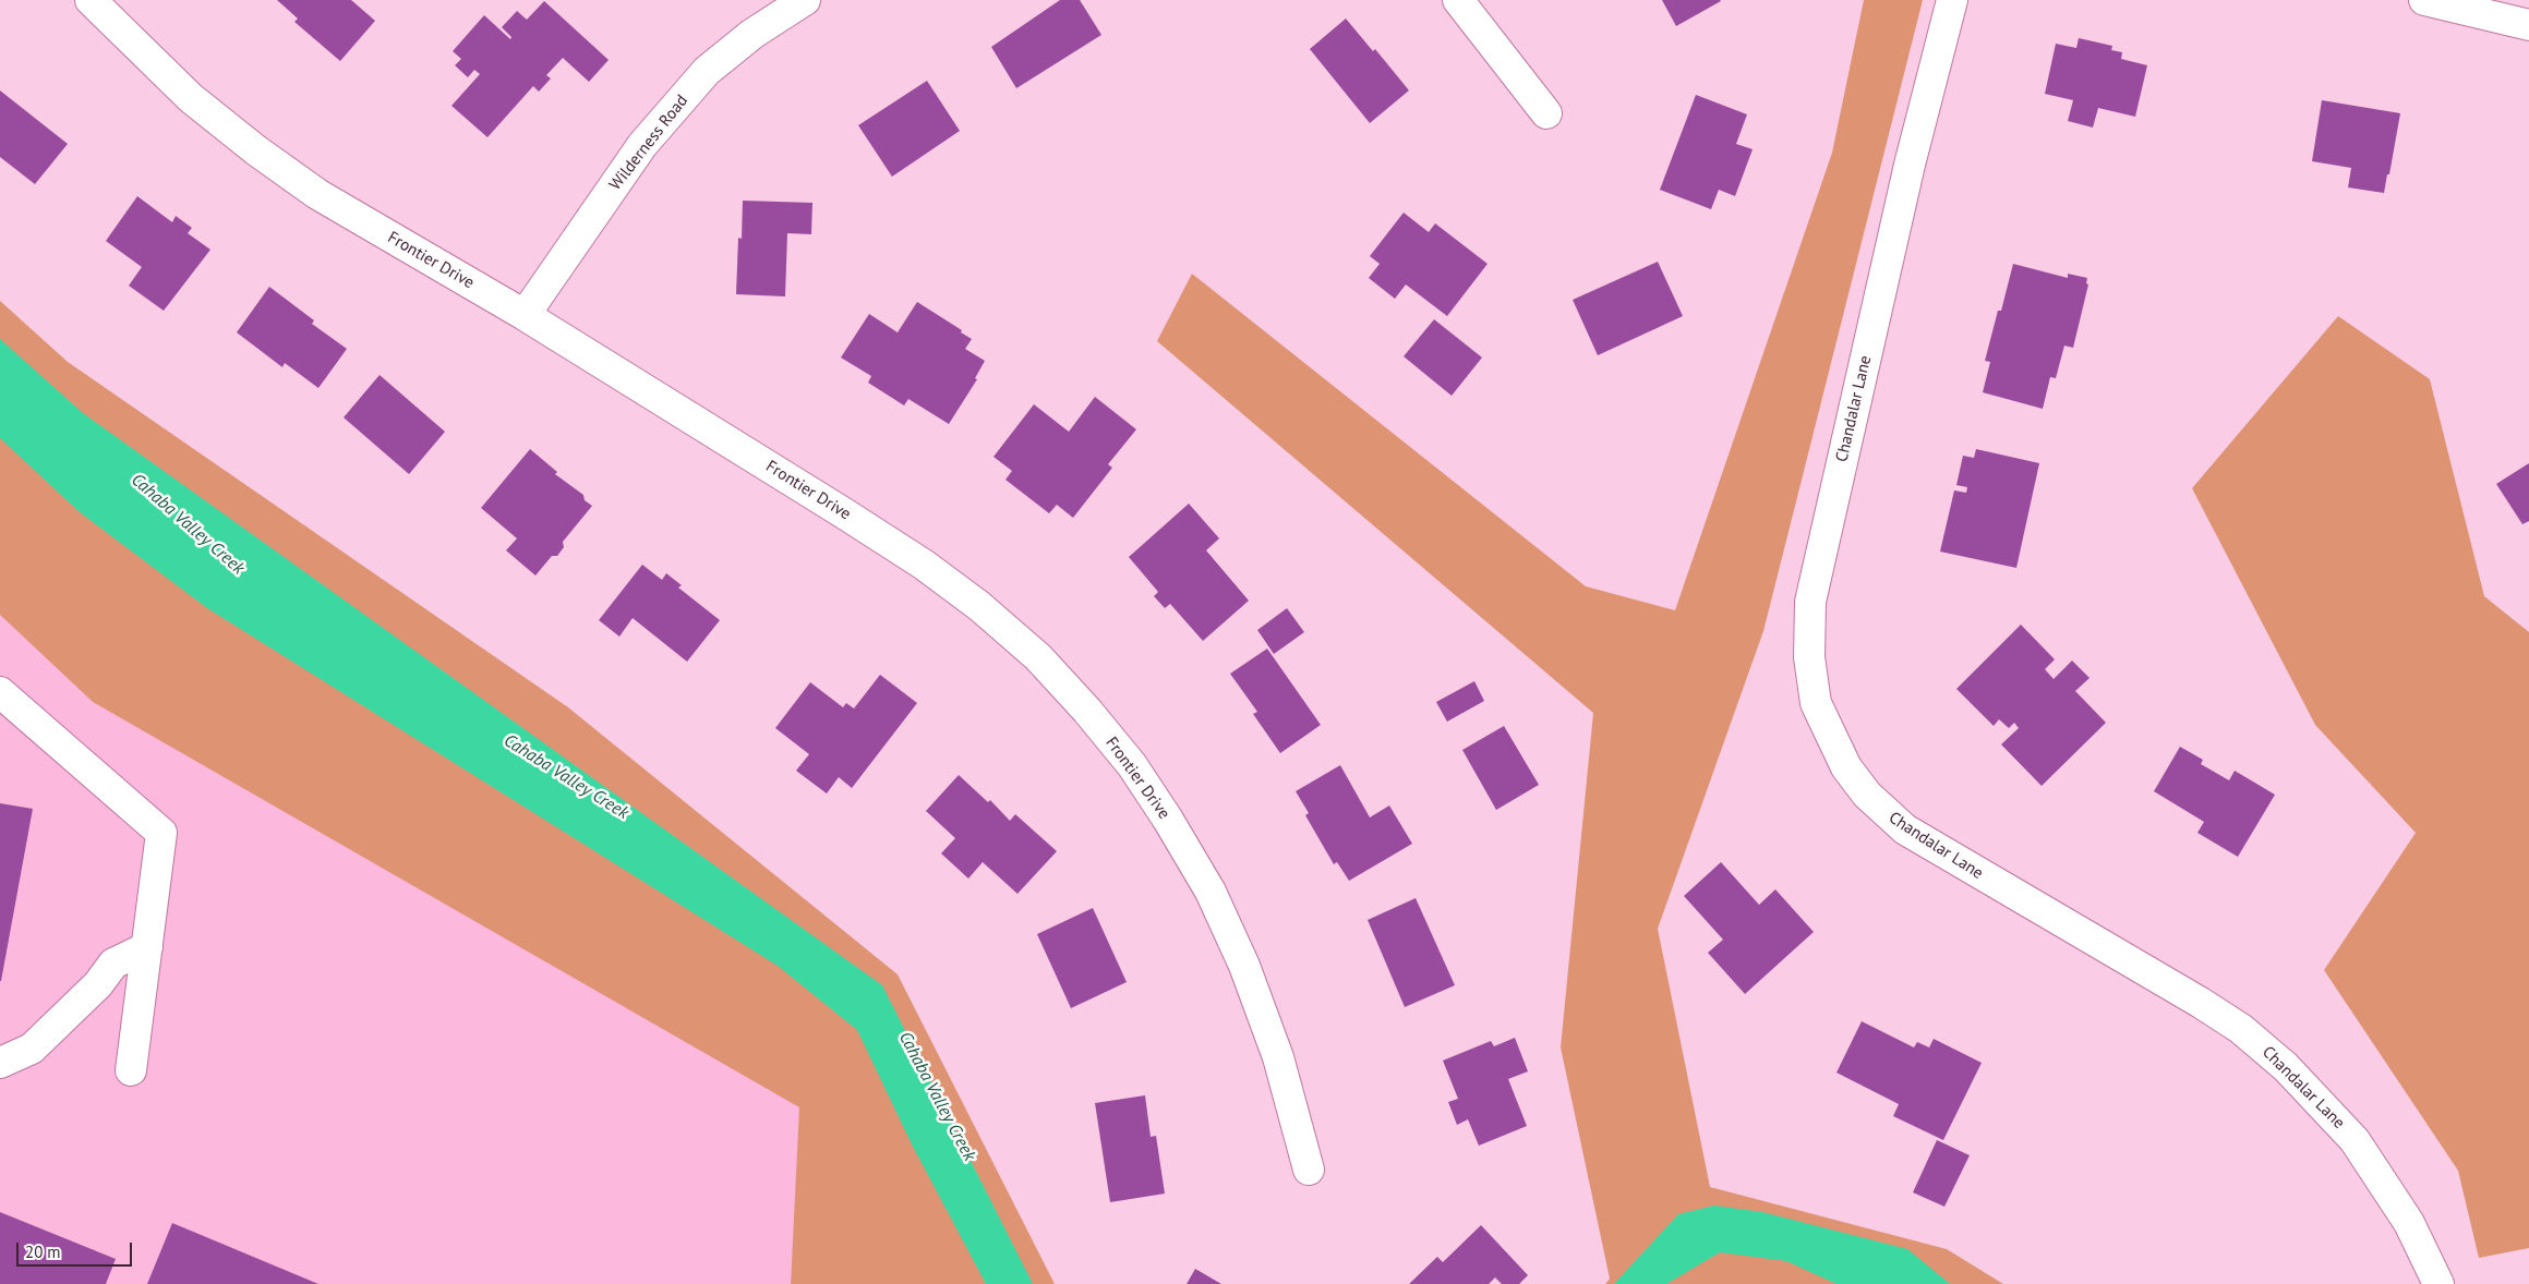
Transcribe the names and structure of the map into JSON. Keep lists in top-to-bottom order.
{
  "streets": {
    "street": ["Wilderness Road", "Frontier Drive", "Chandalar Lane"]
  },
  "crossings": [
    ["Wilderness Road", "Frontier Drive"]
  ],
  "water": ["Cahaba Valley Creek"],
  "scale_bar": "20 m"
}
